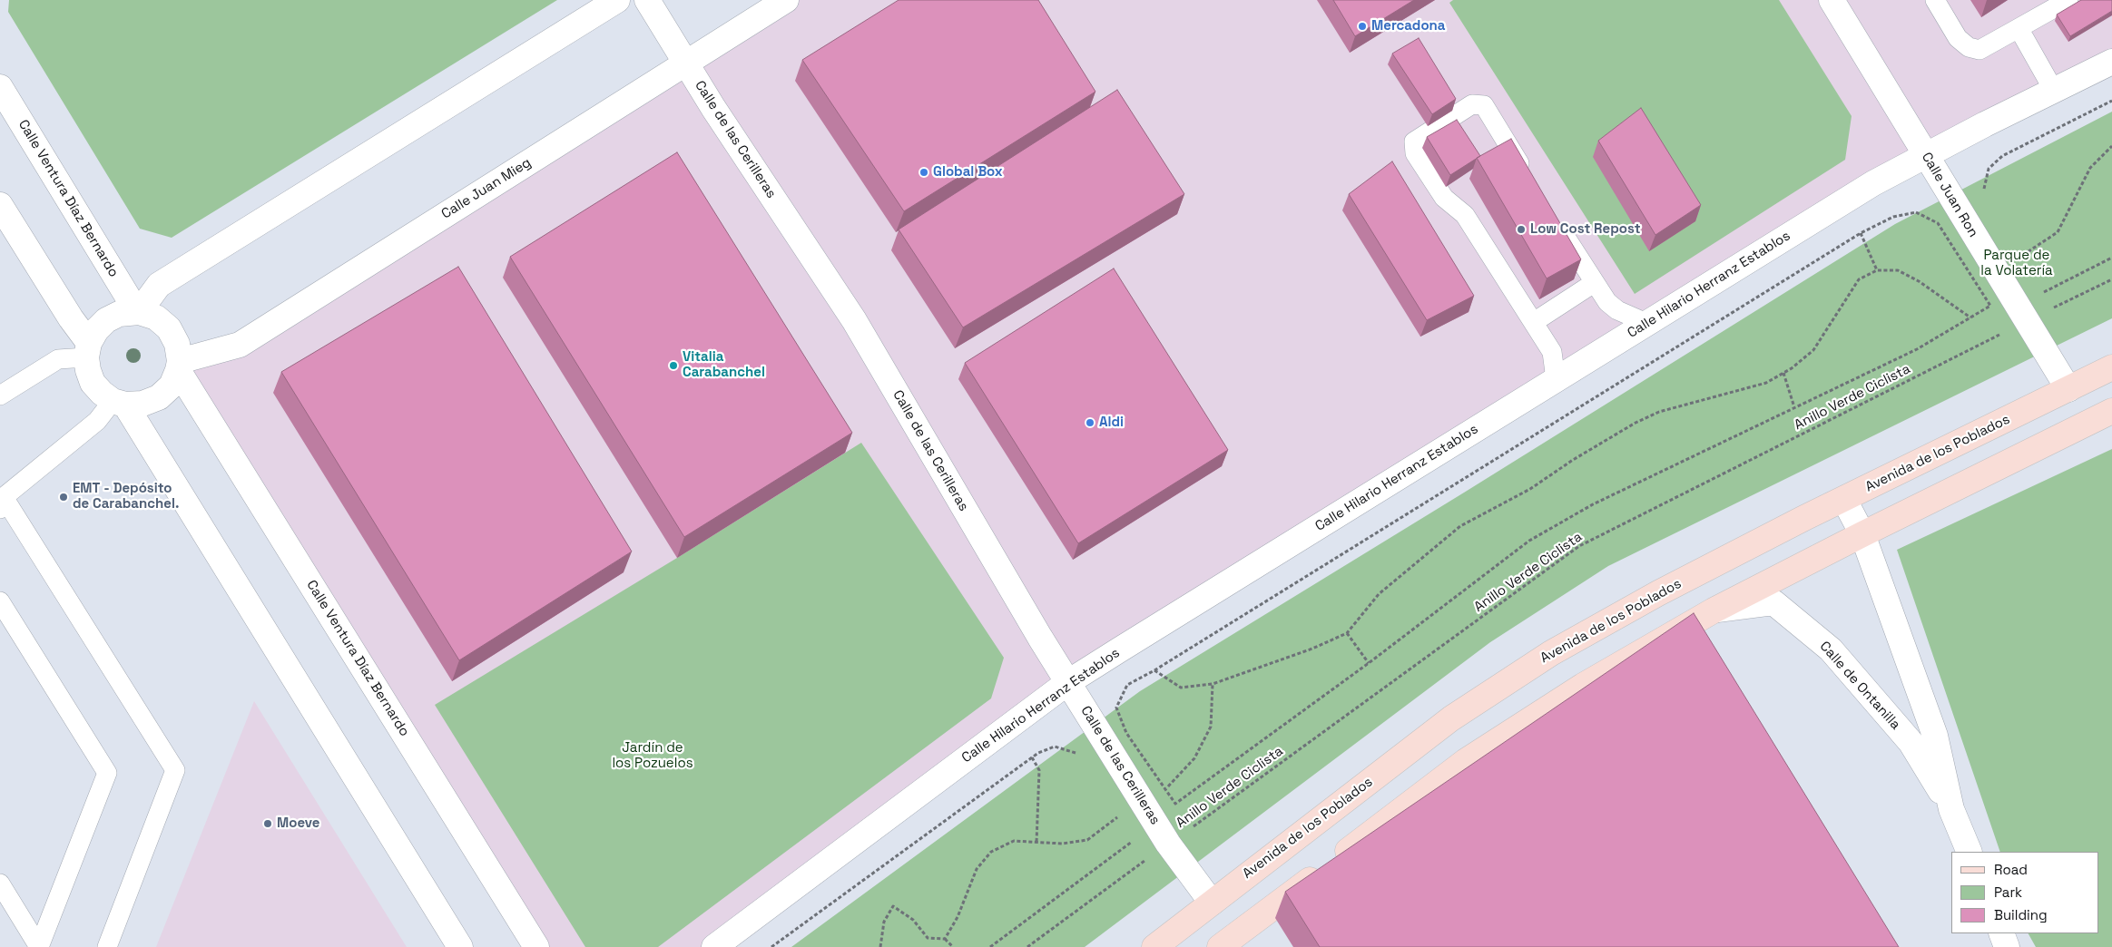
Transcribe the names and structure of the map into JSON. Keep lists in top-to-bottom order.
{
  "streets": {
    "main road": ["Avenida de los Poblados"],
    "street": [
      "Calle de las Cerilleras",
      "Calle Juan Mieg",
      "Calle Juan Ron",
      "Calle Ventura Díaz Bernardo",
      "Calle Hilario Herranz Establos",
      "Calle de Ontanilla"
    ],
    "path": ["Anillo Verde Ciclista"]
  },
  "crossings": [
    ["Calle de las Cerilleras", "Calle Juan Mieg"],
    ["Calle de las Cerilleras", "Calle Hilario Herranz Establos"],
    ["Calle de las Cerilleras", "Anillo Verde Ciclista"],
    ["Calle de las Cerilleras", "Avenida de los Poblados"],
    ["Calle Juan Mieg", "Calle Ventura Díaz Bernardo"],
    ["Calle Juan Ron", "Calle Hilario Herranz Establos"],
    ["Calle Juan Ron", "Anillo Verde Ciclista"],
    ["Calle Juan Ron", "Avenida de los Poblados"],
    ["Avenida de los Poblados", "Calle de Ontanilla"]
  ],
  "parks": ["Parque de la Volatería", "Jardín de los Pozuelos"],
  "places": [
    "Mercadona",
    "Global Box",
    "Low Cost Repost",
    "Vitalia Carabanchel",
    "Aldi",
    "EMT - Depósito de Carabanchel.",
    "Moeve"
  ],
  "legend": ["Road", "Park", "Building"]
}
